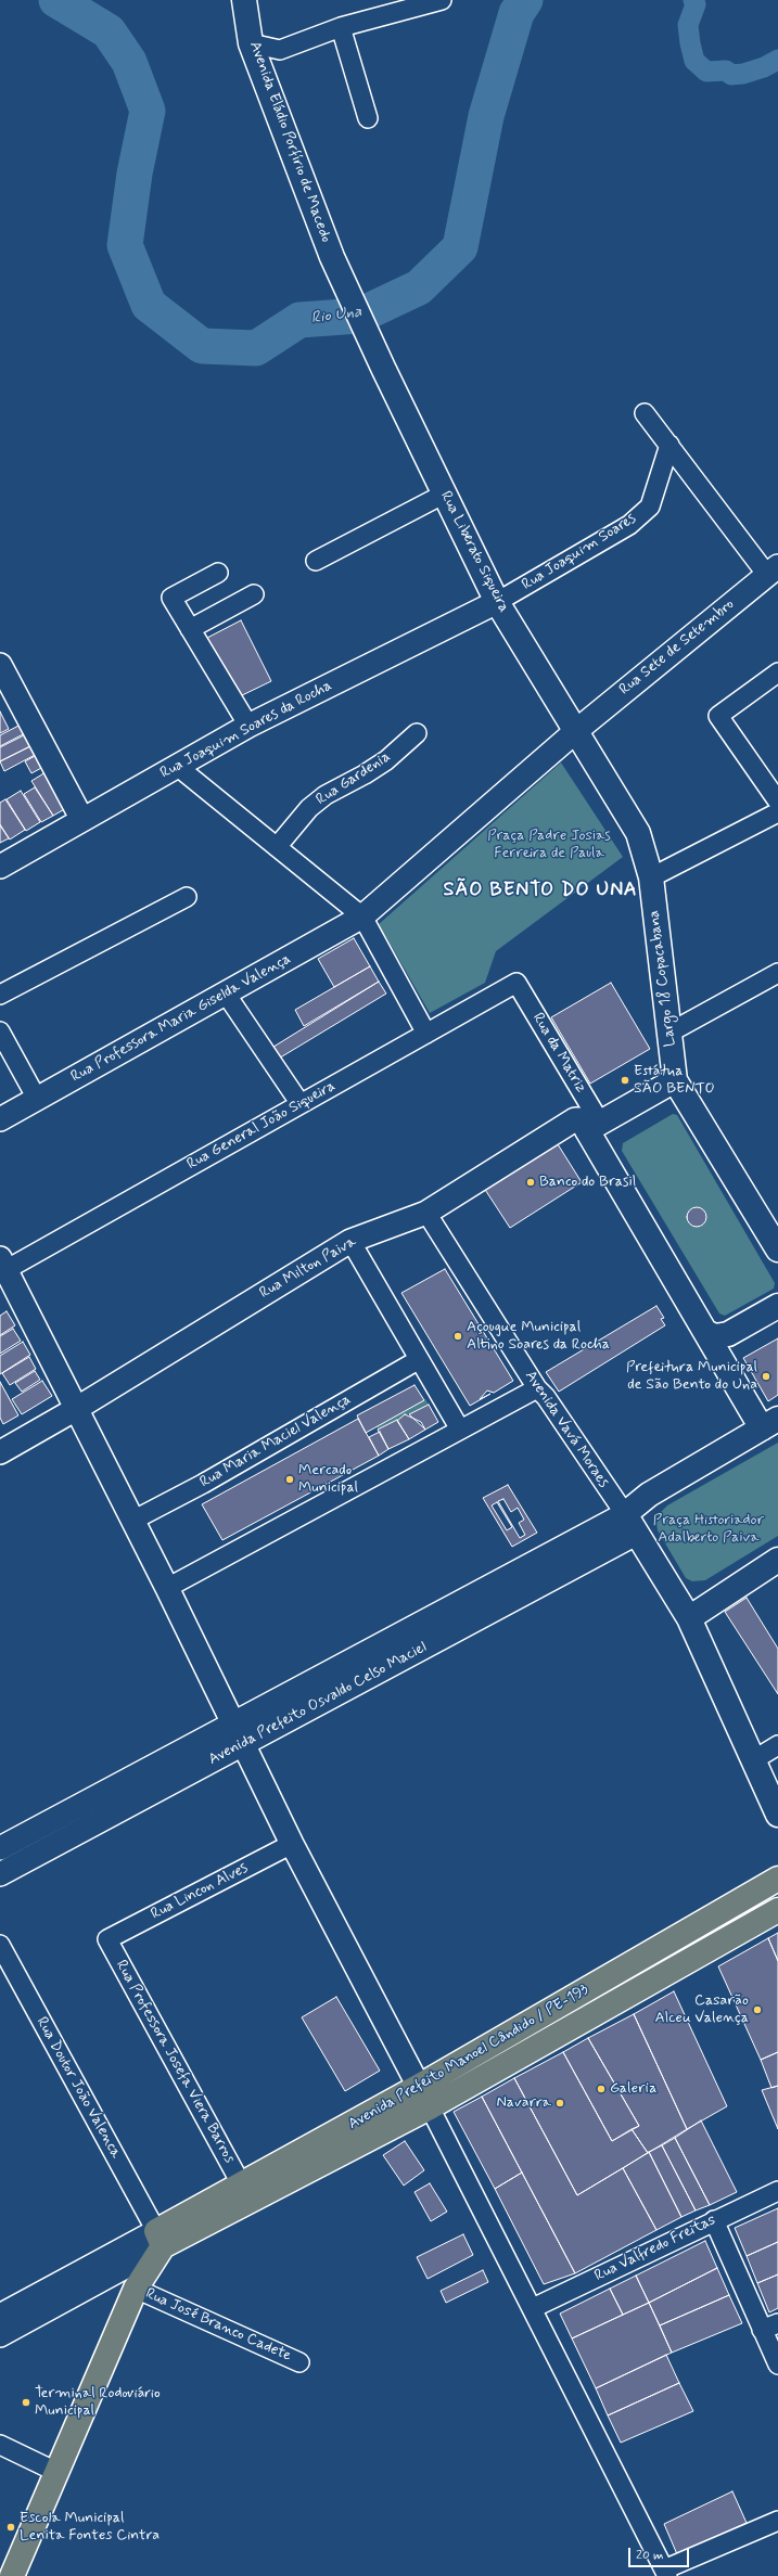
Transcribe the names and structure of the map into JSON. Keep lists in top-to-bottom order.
{
  "streets": {
    "main road": [
      "Avenida Eládio Porfírio de Macedo",
      "Rua Liberato Siqueira",
      "Largo 18 Copacabana",
      "Avenida Prefeito Manoel Cândido / PE-193"
    ],
    "street": [
      "Rua Joaquim Soares",
      "Rua Sete de Setembro",
      "Rua Joaquim Soares da Rocha",
      "Rua Gardenia",
      "Rua Professora Maria Giselda Valença",
      "Rua da Matriz",
      "Rua General João Siqueira",
      "Rua Milton Paiva",
      "Avenida Vavá Moraes",
      "Rua Maria Maciel Valença",
      "Avenida Prefeito Osvaldo Celso Maciel",
      "Rua Lincon Alves",
      "Rua Professora Josefa Viera Barros",
      "Rua Doutor João Valenca",
      "Rua Valfredo Freitas",
      "Rua José Branco Cadete"
    ]
  },
  "crossings": [
    ["Avenida Eládio Porfírio de Macedo", "Rua Liberato Siqueira"],
    ["Rua Liberato Siqueira", "Rua Joaquim Soares"],
    ["Rua Liberato Siqueira", "Rua Sete de Setembro"],
    ["Rua Liberato Siqueira", "Rua Joaquim Soares da Rocha"],
    ["Rua Joaquim Soares", "Rua Joaquim Soares da Rocha"],
    ["Rua da Matriz", "Rua General João Siqueira"],
    ["Rua da Matriz", "Rua Milton Paiva"],
    ["Rua Milton Paiva", "Avenida Vavá Moraes"],
    ["Avenida Vavá Moraes", "Avenida Prefeito Osvaldo Celso Maciel"],
    ["Rua Lincon Alves", "Rua Professora Josefa Viera Barros"],
    ["Avenida Prefeito Manoel Cândido / PE-193", "Rua Professora Josefa Viera Barros"],
    ["Avenida Prefeito Manoel Cândido / PE-193", "Rua Doutor João Valenca"]
  ],
  "districts": ["SÃO BENTO DO UNA"],
  "water": ["Rio Una"],
  "parks": ["Praça Padre Josias Ferreira de Paula", "Praça Historiador Adalberto Paiva"],
  "places": [
    "Estátua SÃO BENTO",
    "Banco do Brasil",
    "Açougue Municipal Altino Soares da Rocha",
    "Prefeitura Municipal de São Bento do Una",
    "Mercado Municipal",
    "Casarão Alceu Valença",
    "Galeria",
    "Navarra",
    "Terminal Rodoviário Municipal",
    "Escola Municipal Lenita Fontes Cintra"
  ],
  "scale_bar": "20 m"
}
